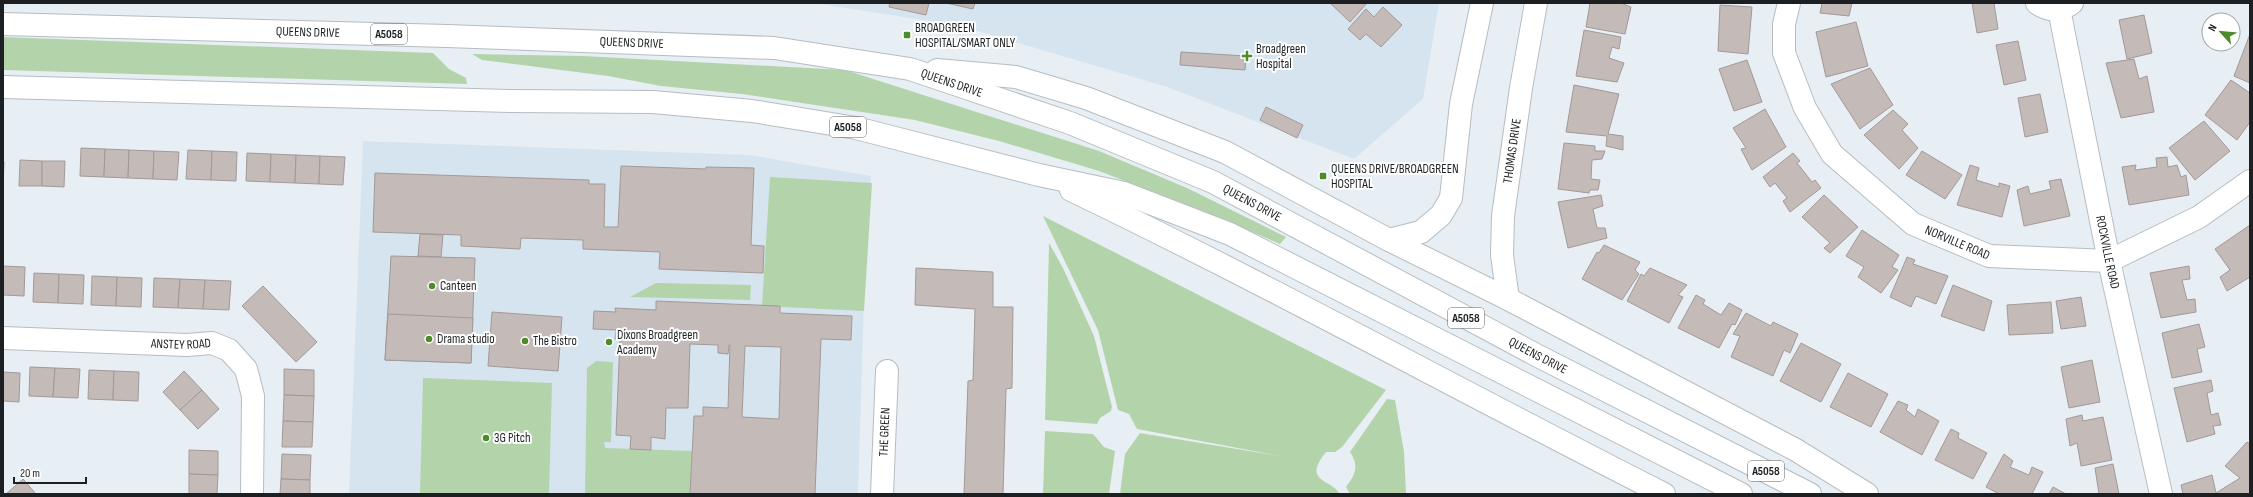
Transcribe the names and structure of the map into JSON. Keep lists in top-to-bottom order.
{
  "streets": {
    "main road": [
      "QUEENS DRIVE",
      "A5058",
      "THOMAS DRIVE",
      "NORVILLE ROAD",
      "ROCKVILLE ROAD",
      "ANSTEY ROAD",
      "THE GREEN"
    ]
  },
  "crossings": [
    ["NORVILLE ROAD", "ROCKVILLE ROAD"]
  ],
  "places": {
    "transit": ["BROADGREEN HOSPITAL/SMART ONLY", "QUEENS DRIVE/BROADGREEN HOSPITAL"],
    "health": ["Broadgreen Hospital"],
    "other": [
      "Canteen",
      "Drama studio",
      "The Bistro",
      "Dixons Broadgreen Academy",
      "3G Pitch"
    ]
  },
  "scale_bar": "20 m",
  "north": "top left"
}
